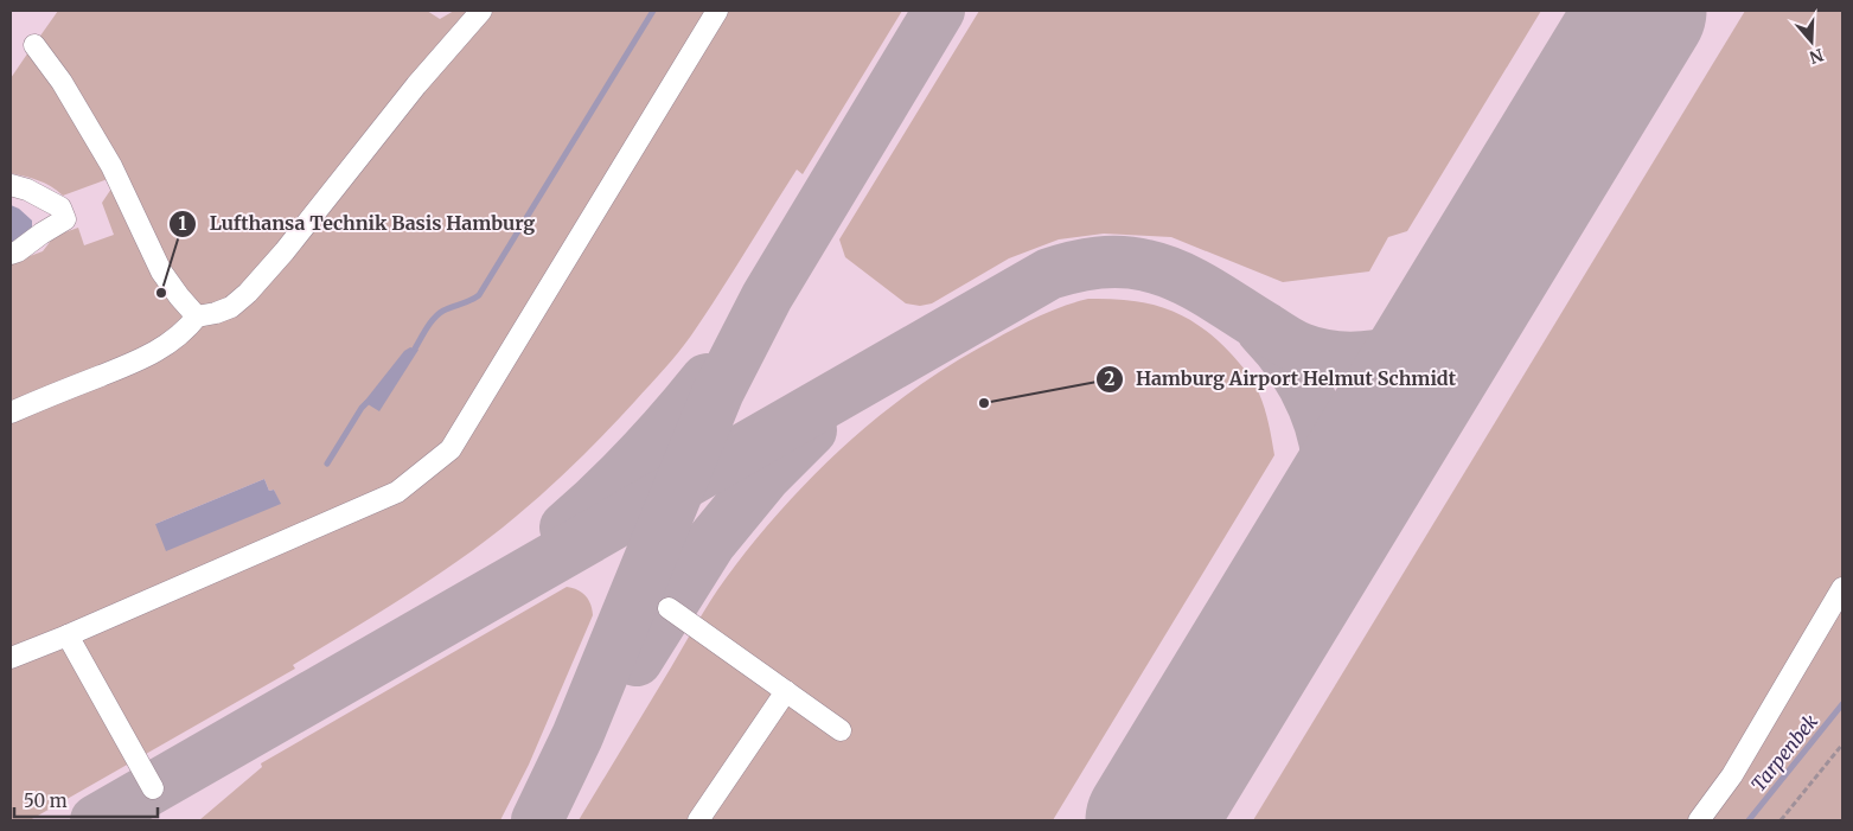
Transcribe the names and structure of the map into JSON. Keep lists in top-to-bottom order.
{
  "water": ["Tarpenbek"],
  "places": ["Lufthansa Technik Basis Hamburg", "Hamburg Airport Helmut Schmidt"],
  "scale_bar": "50 m",
  "north": "bottom"
}
